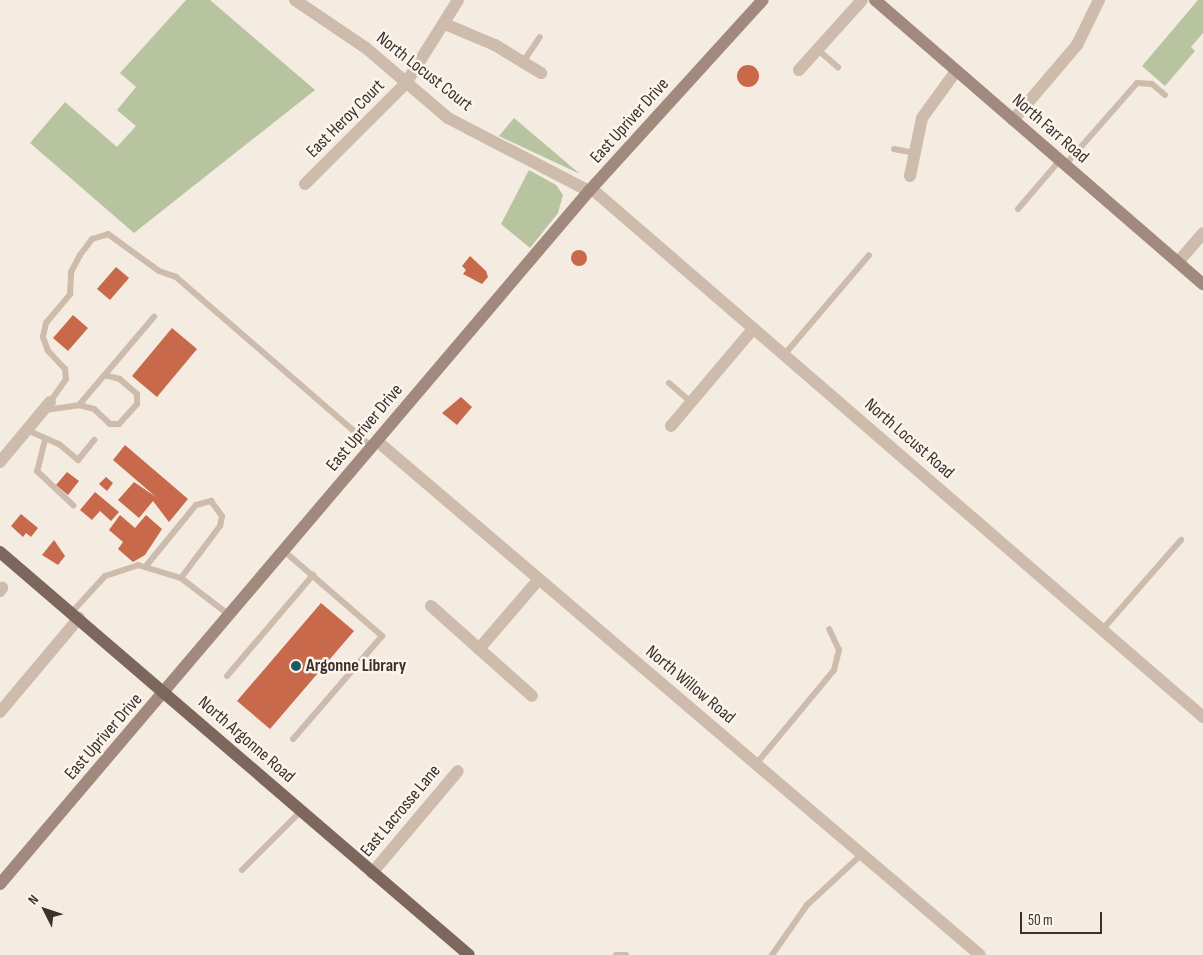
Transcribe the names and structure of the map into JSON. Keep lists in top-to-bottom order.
{
  "streets": {
    "main road": ["North Argonne Road"],
    "street": [
      "North Locust Court",
      "East Heroy Court",
      "East Upriver Drive",
      "North Farr Road",
      "North Locust Road",
      "North Willow Road",
      "East Lacrosse Lane"
    ]
  },
  "crossings": [
    ["North Locust Court", "East Heroy Court"],
    ["North Locust Court", "East Upriver Drive"],
    ["North Locust Court", "North Locust Road"],
    ["East Upriver Drive", "North Locust Road"],
    ["East Upriver Drive", "North Willow Road"],
    ["East Upriver Drive", "North Argonne Road"],
    ["North Argonne Road", "East Lacrosse Lane"]
  ],
  "places": ["Argonne Library"],
  "scale_bar": "50 m",
  "north": "top left"
}
